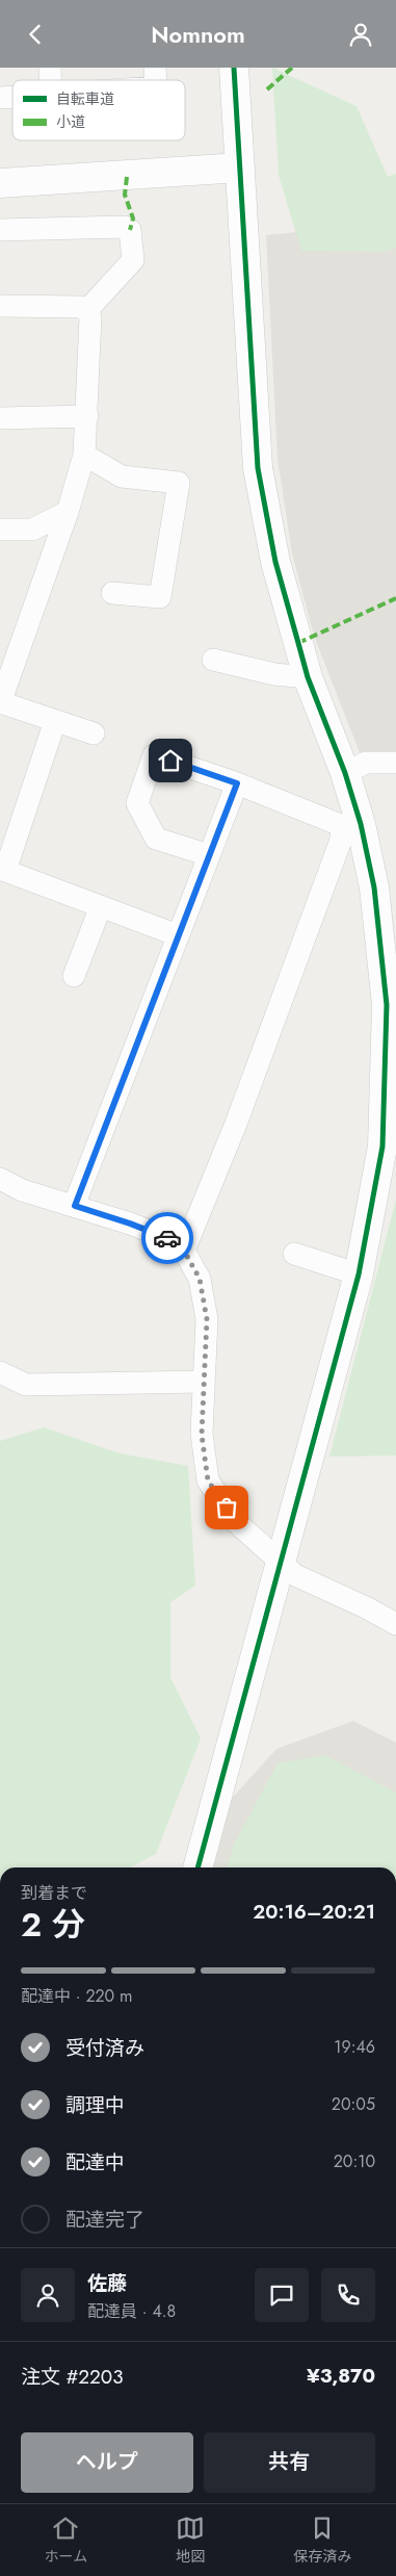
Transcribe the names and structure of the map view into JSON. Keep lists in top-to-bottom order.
{
  "legend": ["自転車道", "小道"],
  "page": {
    "header": "Nomnom",
    "heading": ["2 分", "到着まで", "20:16–20:21"],
    "panel": [
      "佐藤",
      "配達員 · 4.8",
      "注文 #2203",
      "¥3,870"
    ],
    "bar": "配達中 · 220 m",
    "list": [
      ["受付済み", "19:46"],
      ["調理中", "20:05"],
      ["配達中", "20:10"],
      "配達完了"
    ],
    "buttons": ["ヘルプ", "共有"],
    "tabs": ["ホーム", "地図", "保存済み"]
  }
}
